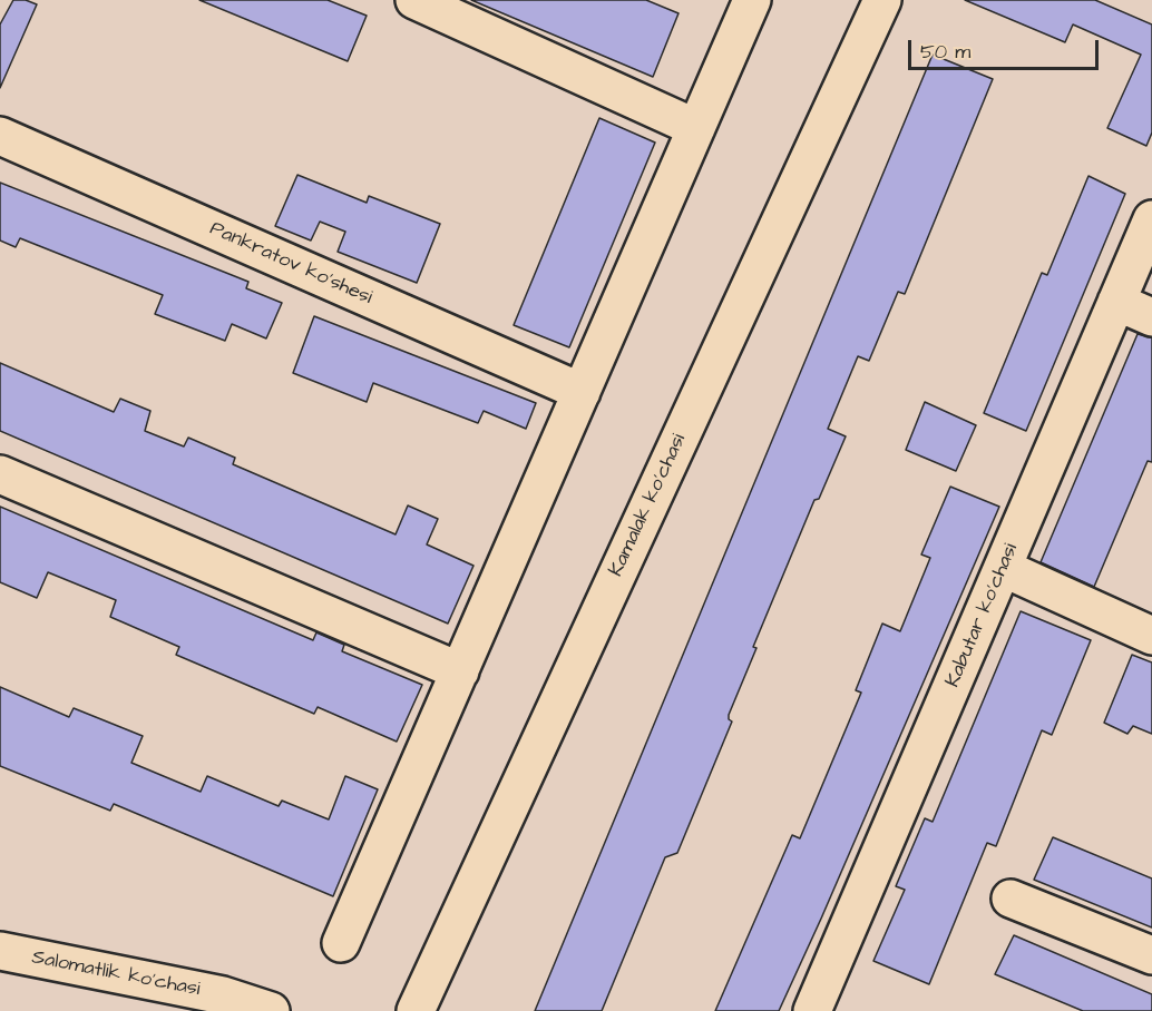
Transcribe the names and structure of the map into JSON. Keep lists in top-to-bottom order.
{
  "streets": {
    "street": [
      "Pankratov ko'shesi",
      "Kamalak ko'chasi",
      "Kabutar ko'chasi",
      "Salomatlik ko'chasi"
    ]
  },
  "scale_bar": "50 m"
}
